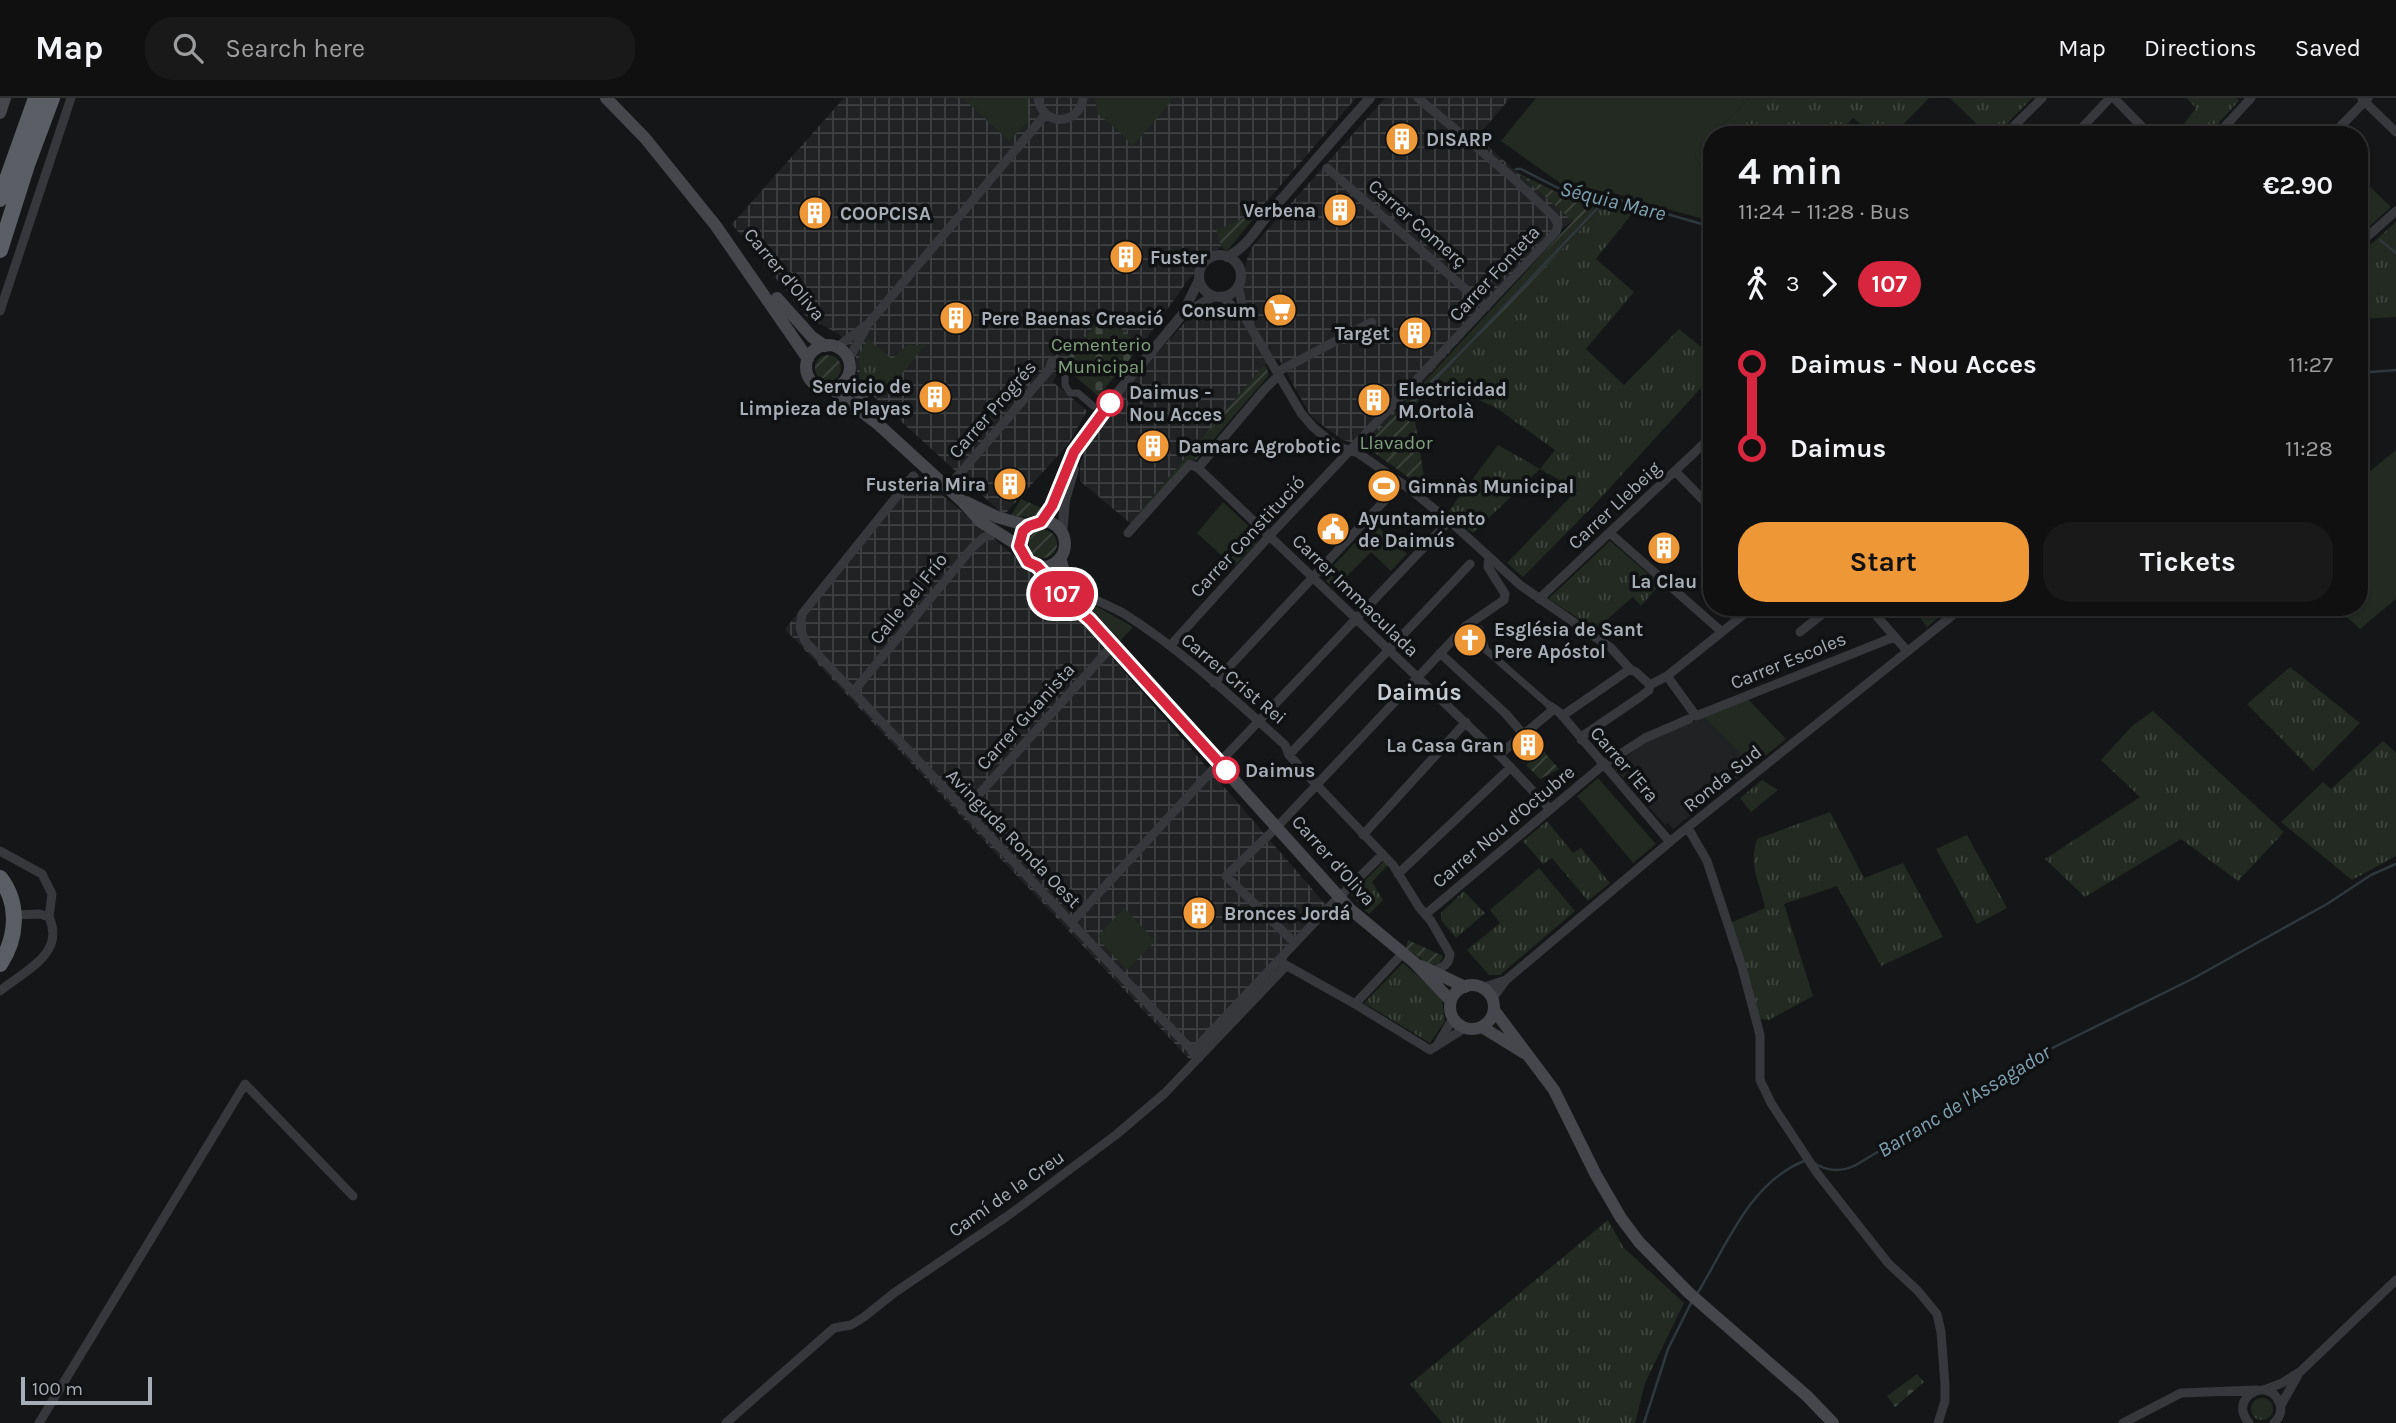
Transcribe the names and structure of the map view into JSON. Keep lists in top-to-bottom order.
{
  "streets": {
    "main road": ["Carrer d'Oliva"],
    "street": [
      "Carrer Comerç",
      "Carrer Fonteta",
      "Carrer Progrés",
      "Carrer Llebeig",
      "Carrer Constitució",
      "Carrer Immaculada",
      "Calle del Frío",
      "Carrer Escoles",
      "Carrer Crist Rei",
      "Carrer Guanista",
      "Carrer l'Era",
      "Ronda Sud",
      "Carrer Nou d'Octubre",
      "Avinguda Ronda Oest",
      "Camí de la Creu"
    ]
  },
  "crossings": [
    ["Carrer Comerç", "Carrer Fonteta"],
    ["Carrer Fonteta", "Carrer Constitució"],
    ["Carrer d'Oliva", "Carrer Crist Rei"],
    ["Carrer d'Oliva", "Carrer Guanista"],
    ["Carrer d'Oliva", "Camí de la Creu"],
    ["Carrer Constitució", "Carrer Immaculada"],
    ["Carrer Constitució", "Carrer Crist Rei"],
    ["Carrer Immaculada", "Carrer Nou d'Octubre"],
    ["Calle del Frío", "Avinguda Ronda Oest"],
    ["Carrer Escoles", "Carrer l'Era"],
    ["Carrer Escoles", "Carrer Nou d'Octubre"],
    ["Carrer Crist Rei", "Carrer Nou d'Octubre"],
    ["Carrer Crist Rei", "Camí de la Creu"],
    ["Carrer Guanista", "Avinguda Ronda Oest"],
    ["Carrer l'Era", "Ronda Sud"],
    ["Carrer l'Era", "Carrer Nou d'Octubre"],
    ["Avinguda Ronda Oest", "Camí de la Creu"]
  ],
  "districts": ["Daimús"],
  "water": ["Séquia Mare", "Barranc de l'Assagador"],
  "parks": ["Cementerio Municipal", "Llavador"],
  "places": {
    "building": [
      "DISARP",
      "Verbena",
      "COOPCISA",
      "Fuster",
      "Pere Baenas Creació",
      "Target",
      "Servicio de Limpieza de Playas",
      "Electricidad M.Ortolà",
      "Damarc Agrobotic",
      "Fusteria Mira",
      "La Clau",
      "La Casa Gran",
      "Bronces Jordá"
    ],
    "supermarket": ["Consum"],
    "other": ["Daimus - Nou Acces", "Daimus"],
    "sports": ["Gimnàs Municipal"],
    "public building": ["Ayuntamiento de Daimús"],
    "church": ["Església de Sant Pere Apóstol"]
  },
  "lines": ["bus line 107"],
  "scale_bar": "100 m",
  "page": {
    "header": "Map",
    "search": "Search here",
    "nav": ["Map", "Directions", "Saved"],
    "on_map": "107",
    "heading": ["4 min", "11:24 – 11:28 · Bus", "€2.90"],
    "legs": ["3", "107"],
    "list": [
      {
        "name": "Daimus - Nou Acces",
        "value": "11:27"
      },
      {
        "name": "Daimus",
        "value": "11:28"
      }
    ],
    "buttons": ["Start", "Tickets"],
    "scale": "100 m"
  }
}
